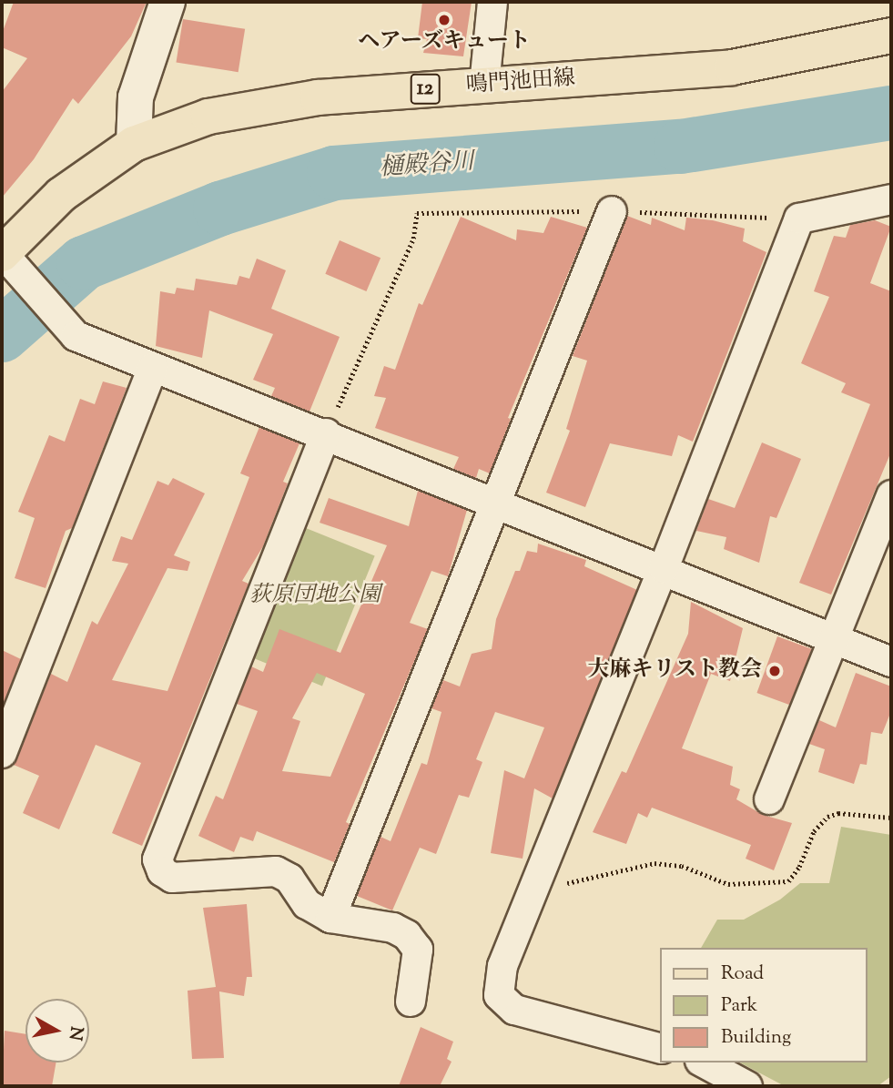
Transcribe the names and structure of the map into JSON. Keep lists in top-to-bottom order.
{
  "streets": {
    "main road": ["鳴門池田線", "12"]
  },
  "water": ["樋殿谷川"],
  "parks": ["荻原団地公園"],
  "places": ["ヘアーズキュート", "大麻キリスト教会"],
  "legend": ["Road", "Park", "Building"],
  "north": "right"
}
